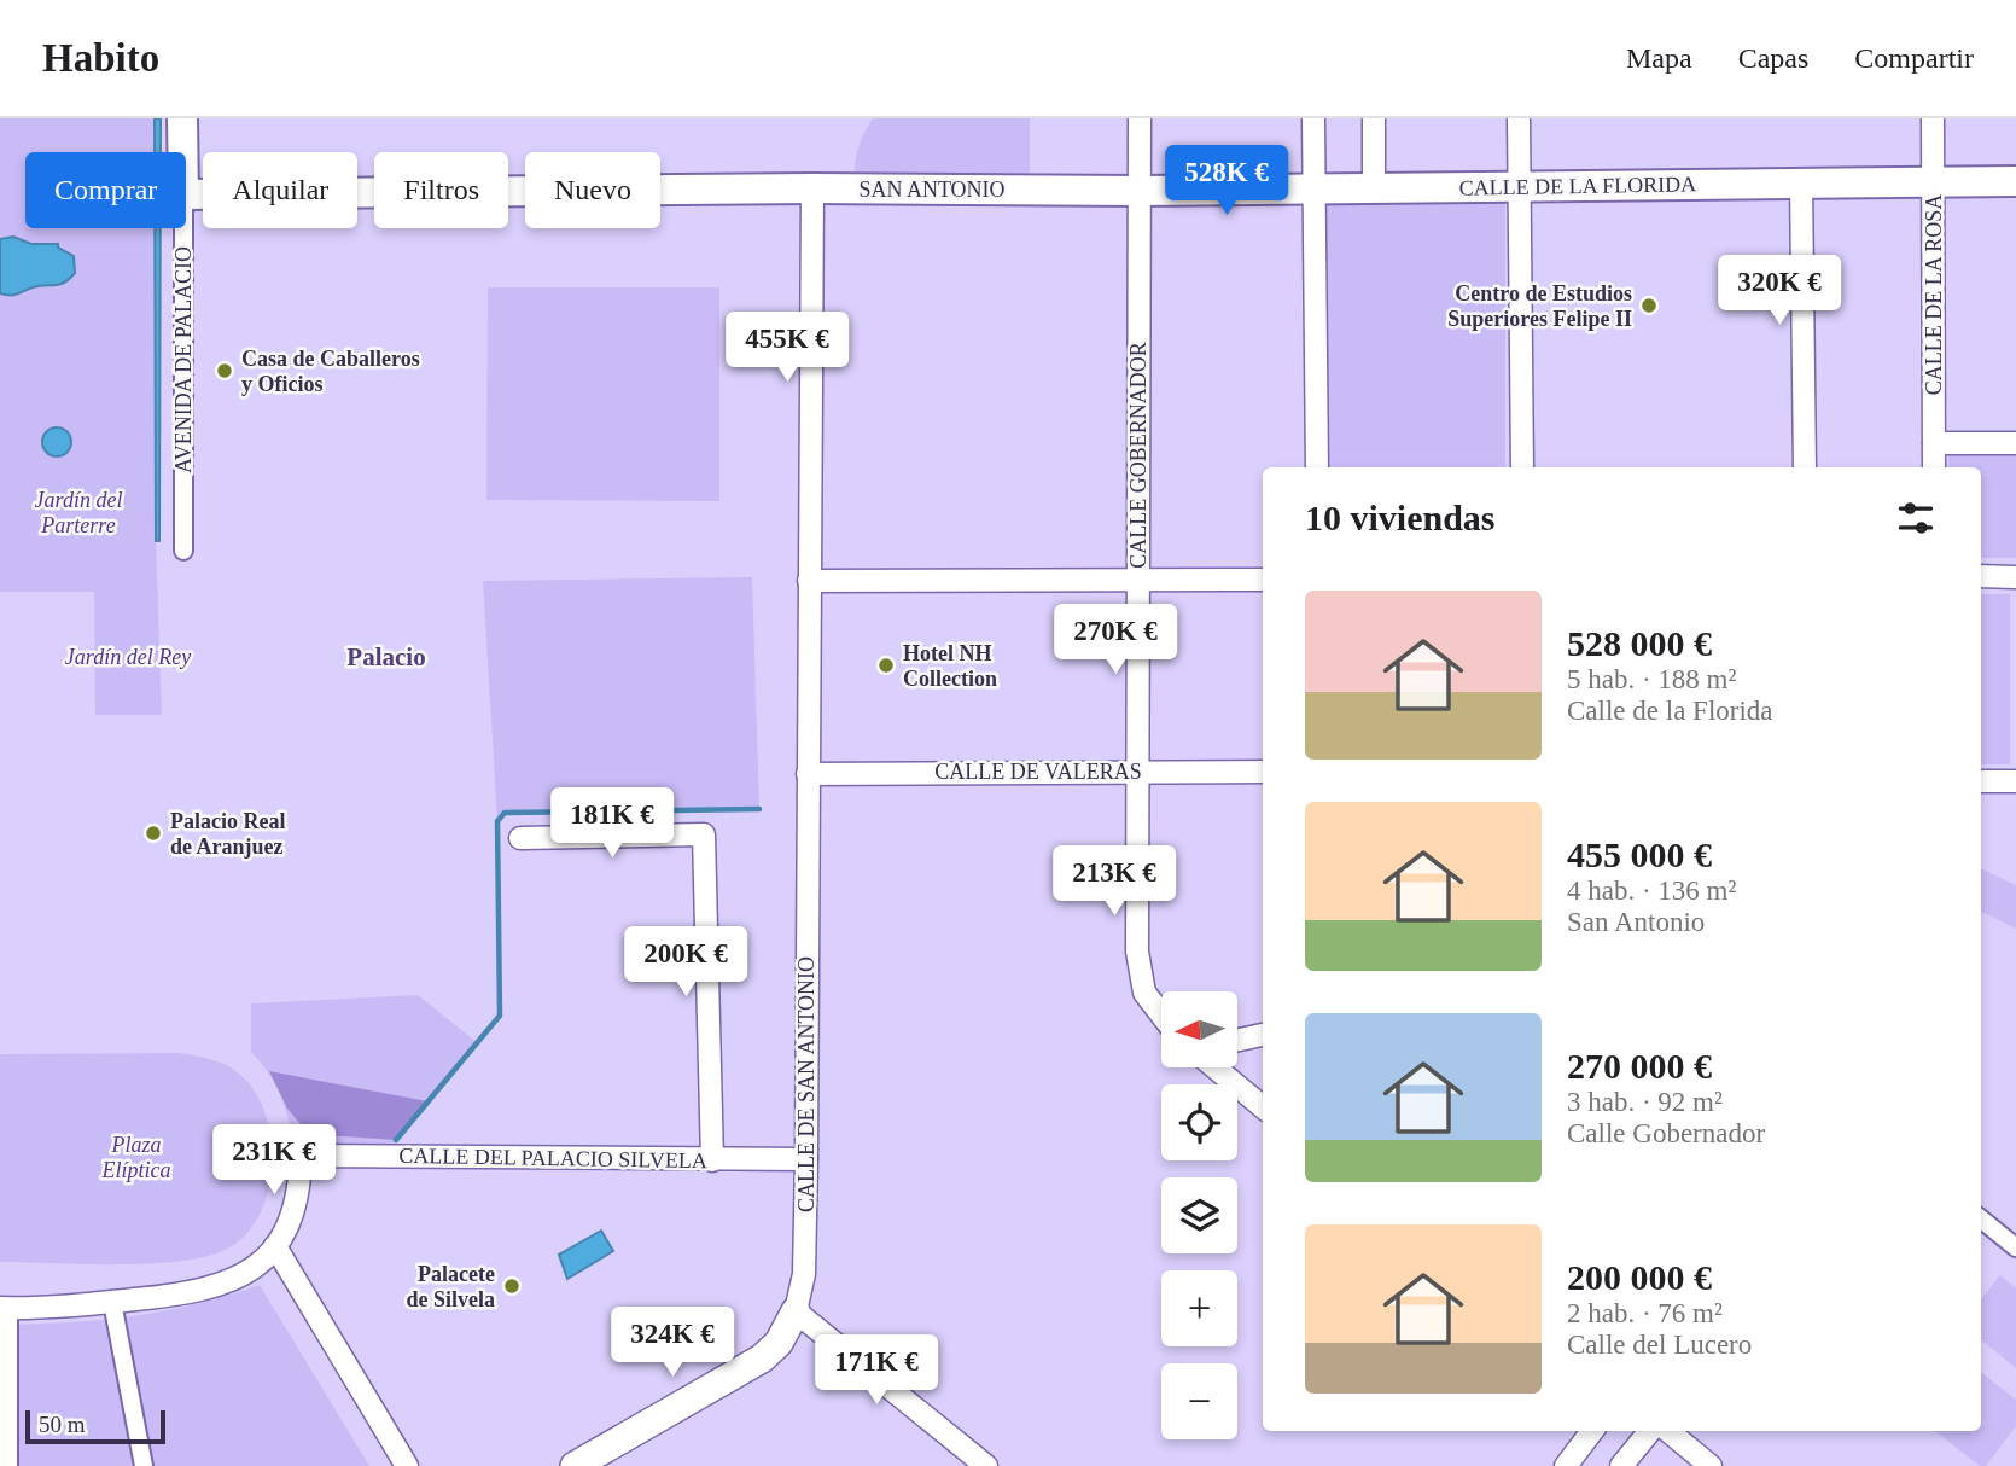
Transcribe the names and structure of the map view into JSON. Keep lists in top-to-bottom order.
{
  "streets": {
    "main road": ["CALLE DE LA FLORIDA", "SAN ANTONIO", "AVENIDA DE PALACIO"],
    "street": [
      "CALLE DE LA ROSA",
      "CALLE GOBERNADOR",
      "CALLE DE VALERAS",
      "CALLE DE SAN ANTONIO",
      "CALLE DEL PALACIO SILVELA"
    ]
  },
  "crossings": [
    ["CALLE DE LA FLORIDA", "SAN ANTONIO"],
    ["CALLE DE LA FLORIDA", "CALLE DE LA ROSA"],
    ["CALLE DE LA FLORIDA", "CALLE GOBERNADOR"],
    ["SAN ANTONIO", "CALLE GOBERNADOR"],
    ["CALLE GOBERNADOR", "CALLE DE VALERAS"],
    ["CALLE DE VALERAS", "CALLE DE SAN ANTONIO"],
    ["CALLE DE SAN ANTONIO", "CALLE DEL PALACIO SILVELA"]
  ],
  "districts": ["Palacio"],
  "parks": ["Jardín del Parterre", "Jardín del Rey", "Plaza Elíptica"],
  "places": [
    "Centro de Estudios Superiores Felipe II",
    "Casa de Caballeros y Oficios",
    "Hotel NH Collection",
    "Palacio Real de Aranjuez",
    "Palacete de Silvela"
  ],
  "scale_bar": "50 m",
  "north": "left",
  "page": {
    "header": "Habito",
    "nav": ["Mapa", "Capas", "Compartir"],
    "price": [
      "528K €",
      "320K €",
      "455K €",
      "270K €",
      "181K €",
      "213K €",
      "200K €",
      "231K €",
      "324K €",
      "171K €"
    ],
    "chip": [
      "Comprar",
      "Alquilar",
      "Filtros",
      "Nuevo"
    ],
    "heading": "10 viviendas",
    "list": [
      {
        "name": "528 000 €",
        "note": "5 hab. · 188 m² · Calle de la Florida"
      },
      {
        "name": "455 000 €",
        "note": "4 hab. · 136 m² · San Antonio"
      },
      {
        "name": "270 000 €",
        "note": "3 hab. · 92 m² · Calle Gobernador"
      },
      {
        "name": "200 000 €",
        "note": "2 hab. · 76 m² · Calle del Lucero"
      }
    ],
    "map_buttons": ["+", "−"],
    "scale": "50 m"
  }
}
